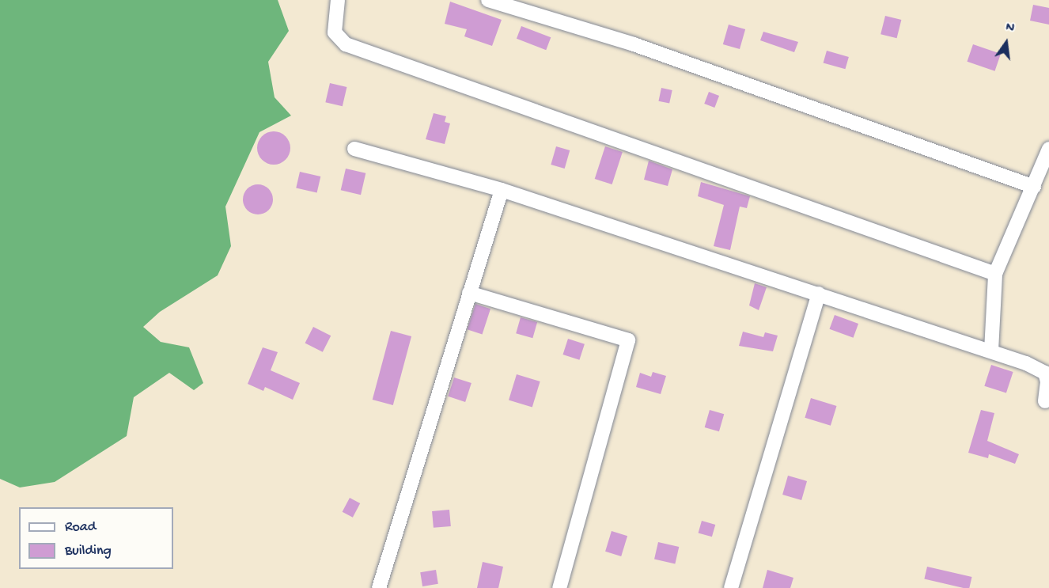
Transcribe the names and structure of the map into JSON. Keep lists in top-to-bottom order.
{
  "legend": ["Road", "Building"],
  "north": "top"
}
